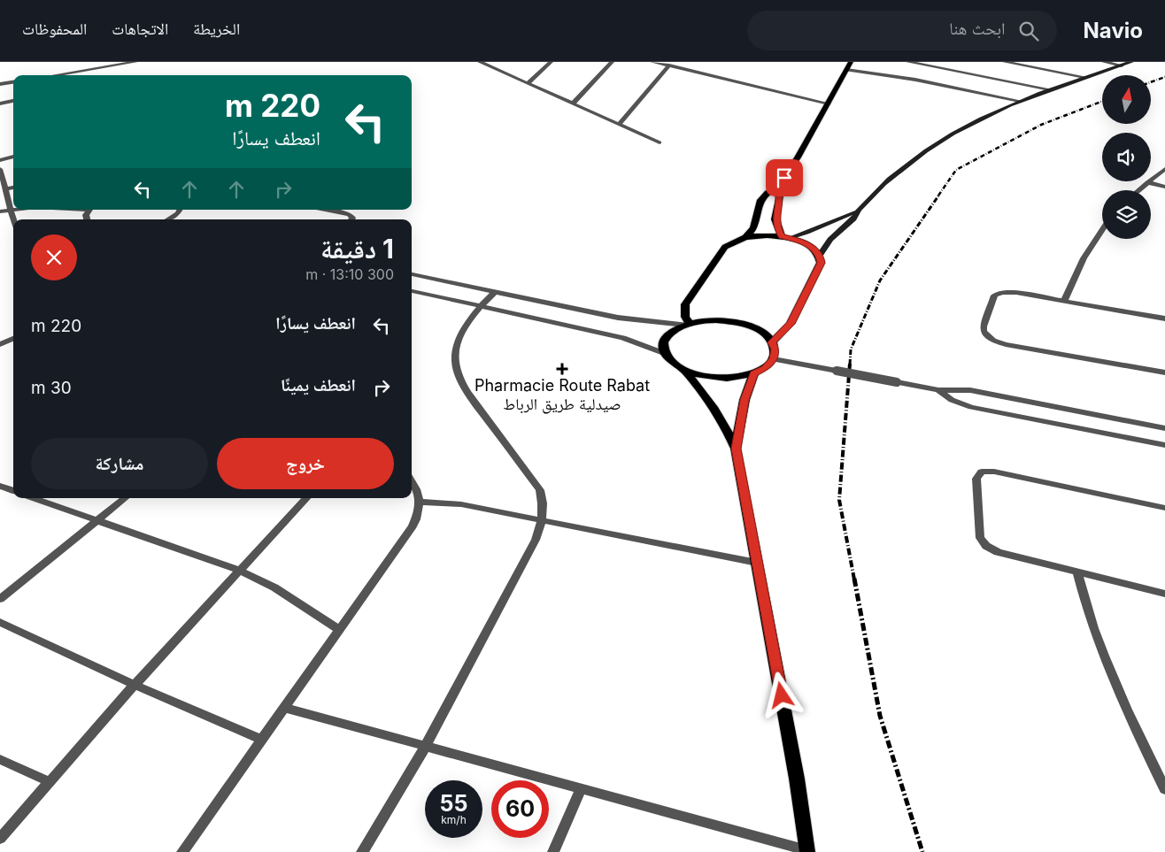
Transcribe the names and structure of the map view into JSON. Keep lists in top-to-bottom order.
{
  "places": {
    "health": ["Pharmacie Route Rabat صيدلية طريق الرباط"]
  },
  "north": "top",
  "page": {
    "header": "Navio",
    "search": "ابحث هنا",
    "nav": ["الخريطة", "الاتجاهات", "المحفوظات"],
    "turn": ["220 m", "انعطف يسارًا"],
    "heading": ["1 دقيقة", "300 m · 13:10"],
    "list": [
      {
        "name": "انعطف يسارًا",
        "value": "220 m"
      },
      {
        "name": "انعطف يمينًا",
        "value": "30 m"
      }
    ],
    "buttons": ["خروج", "مشاركة"],
    "speed": "55 km/h",
    "limit": "60"
  }
}
